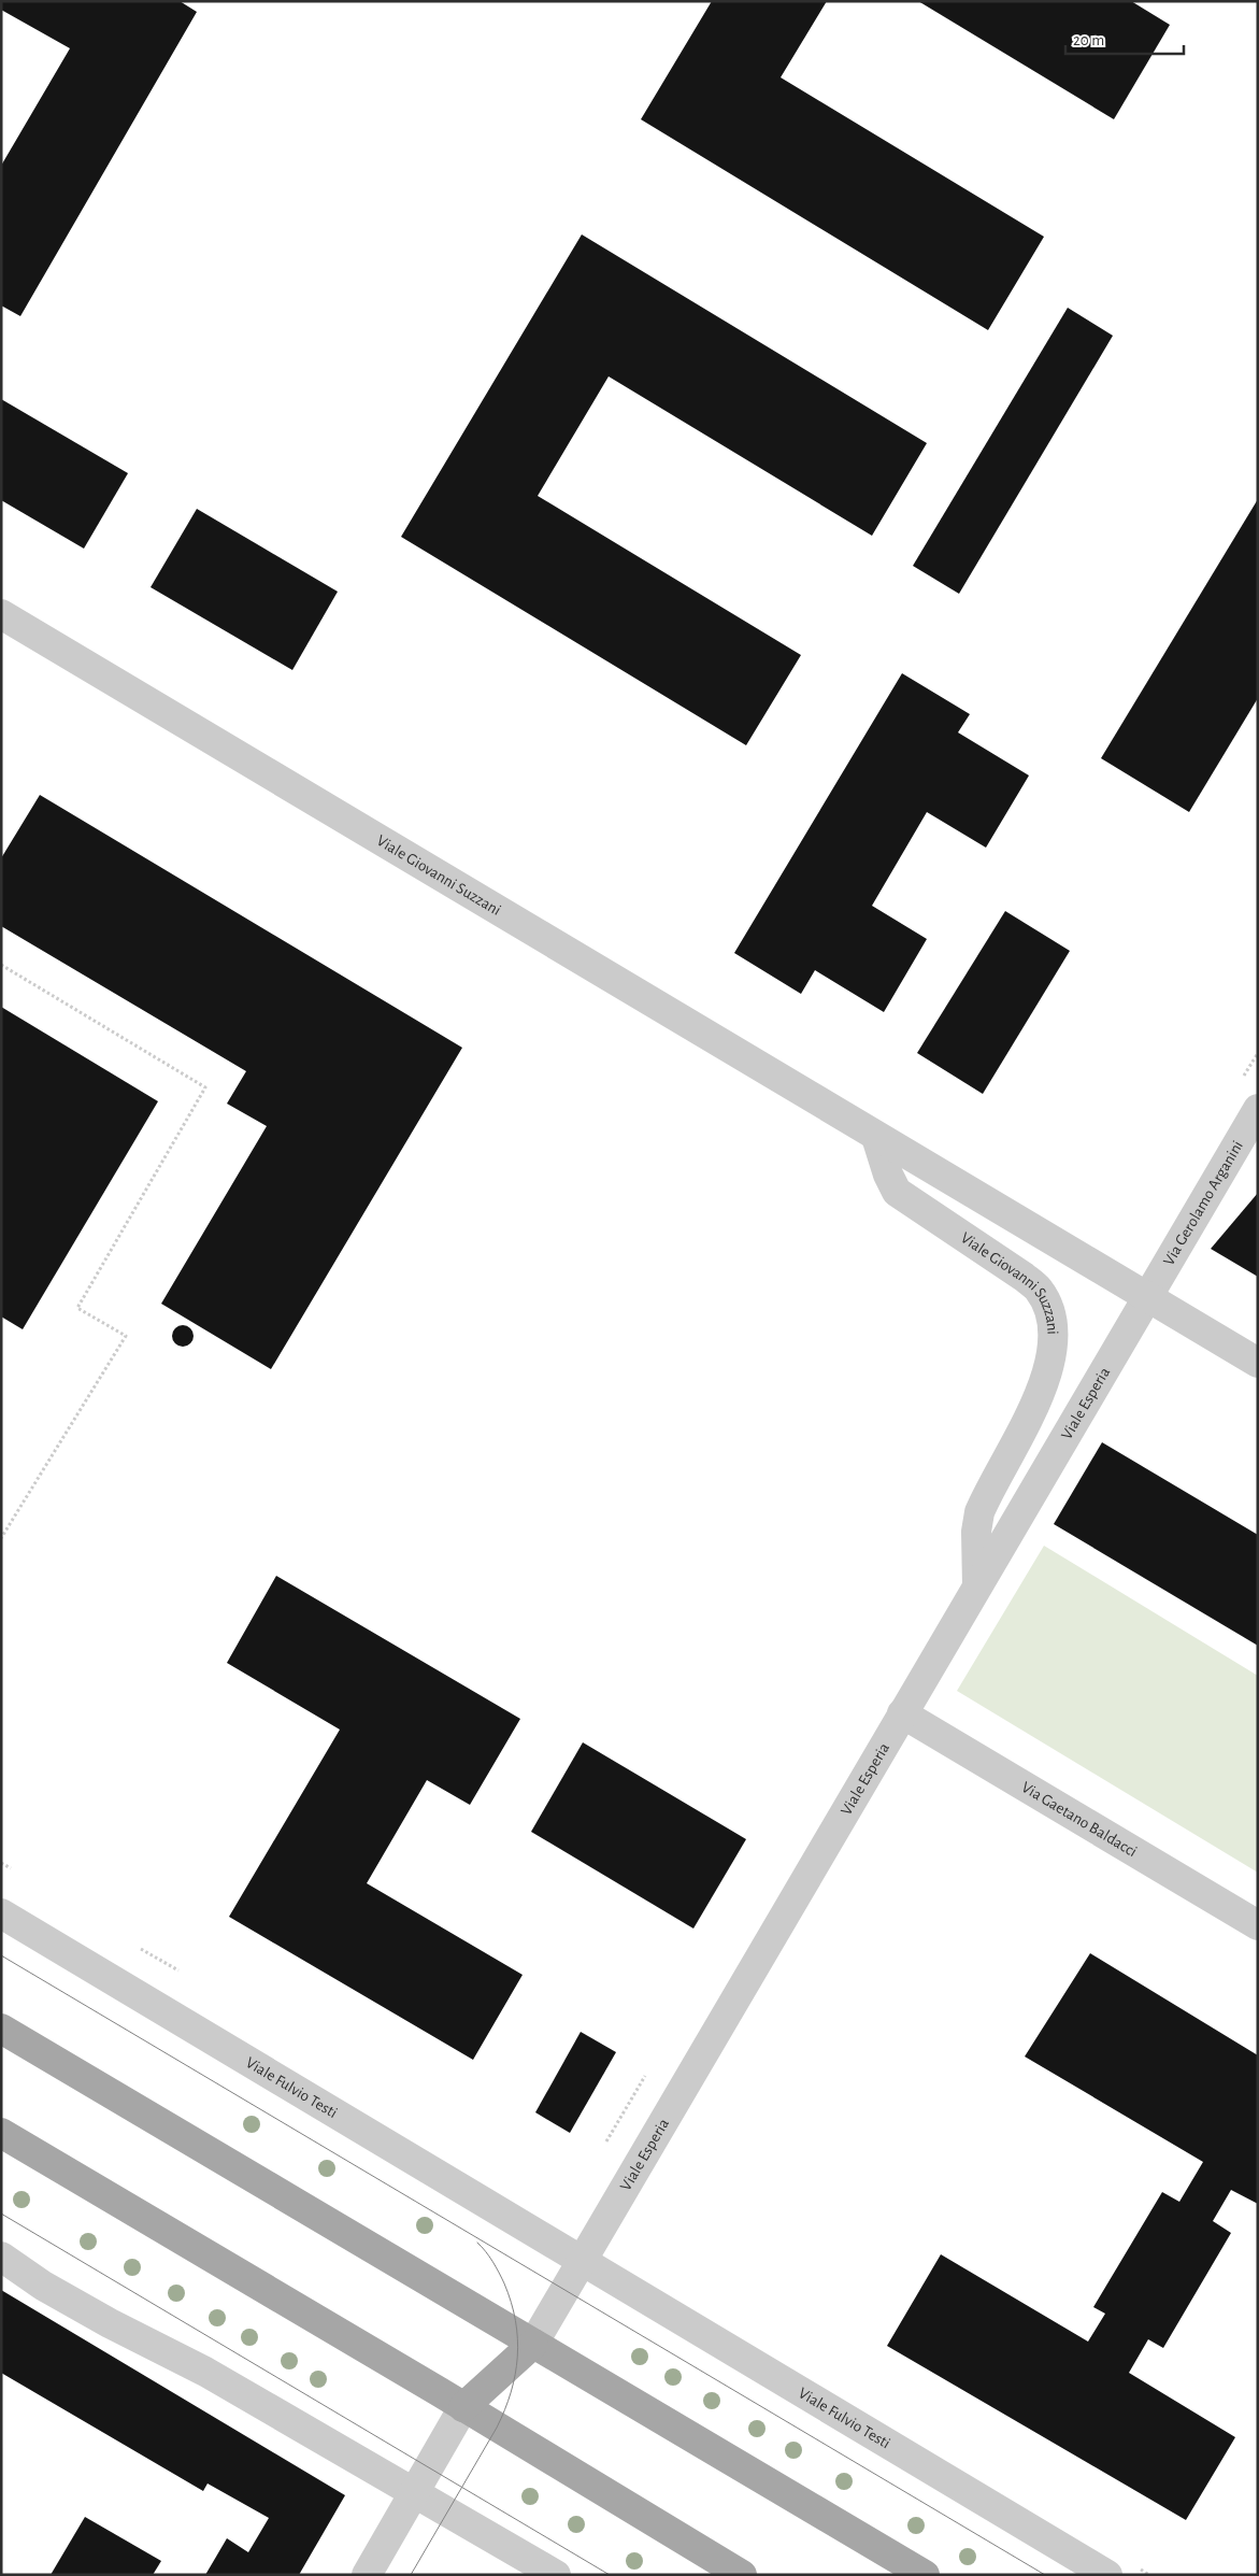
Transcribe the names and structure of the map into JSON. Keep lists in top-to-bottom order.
{
  "streets": {
    "street": [
      "Viale Giovanni Suzzani",
      "Via Gerolamo Arganini",
      "Viale Esperia",
      "Via Gaetano Baldacci",
      "Viale Fulvio Testi"
    ]
  },
  "crossings": [
    ["Viale Giovanni Suzzani", "Via Gerolamo Arganini"],
    ["Viale Giovanni Suzzani", "Viale Esperia"],
    ["Via Gerolamo Arganini", "Viale Esperia"],
    ["Viale Esperia", "Via Gaetano Baldacci"],
    ["Viale Esperia", "Viale Fulvio Testi"]
  ],
  "scale_bar": "20 m"
}
